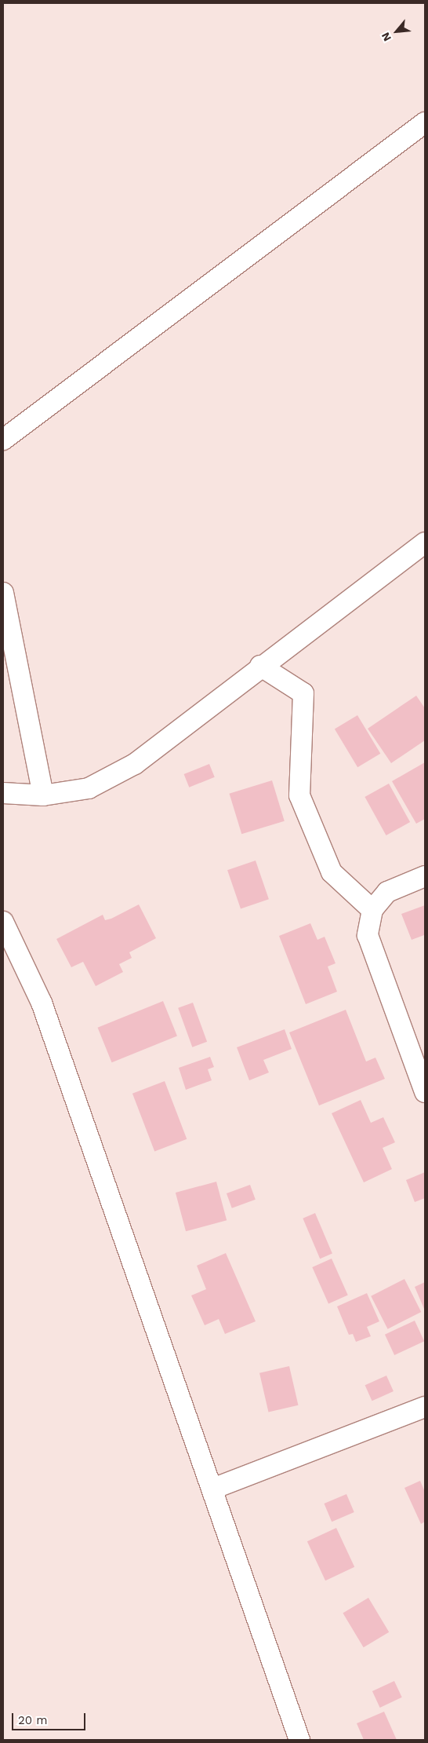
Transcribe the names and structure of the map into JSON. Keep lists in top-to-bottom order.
{
  "scale_bar": "20 m",
  "north": "bottom left"
}
